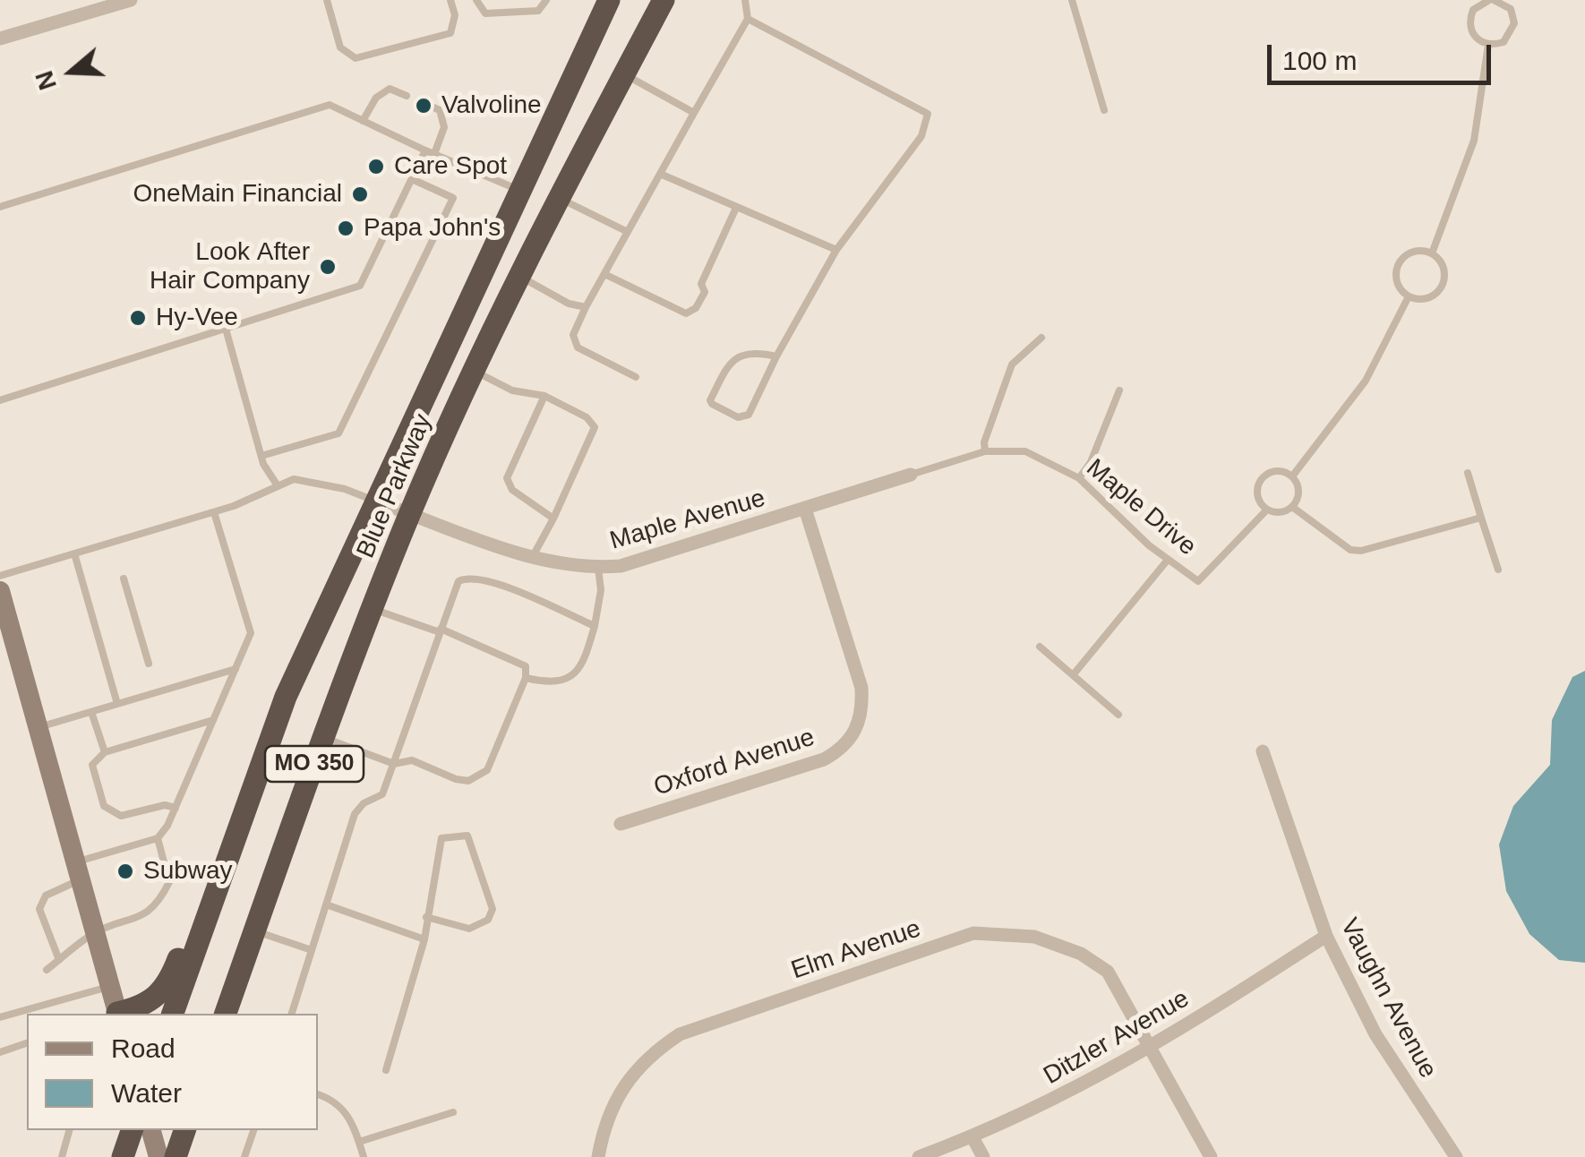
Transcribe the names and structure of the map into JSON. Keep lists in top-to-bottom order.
{
  "streets": {
    "highway": ["Blue Parkway", "MO 350"],
    "street": [
      "Maple Avenue",
      "Oxford Avenue",
      "Elm Avenue",
      "Vaughn Avenue",
      "Ditzler Avenue"
    ],
    "lane": ["Maple Drive"]
  },
  "crossings": [
    ["Blue Parkway", "Maple Avenue"],
    ["Maple Drive", "Maple Avenue"],
    ["Maple Avenue", "Oxford Avenue"],
    ["Elm Avenue", "Ditzler Avenue"],
    ["Vaughn Avenue", "Ditzler Avenue"]
  ],
  "places": [
    "Valvoline",
    "Care Spot",
    "OneMain Financial",
    "Papa John's",
    "Look After Hair Company",
    "Hy-Vee",
    "Subway"
  ],
  "legend": ["Road", "Water"],
  "scale_bar": "100 m",
  "north": "left"
}
